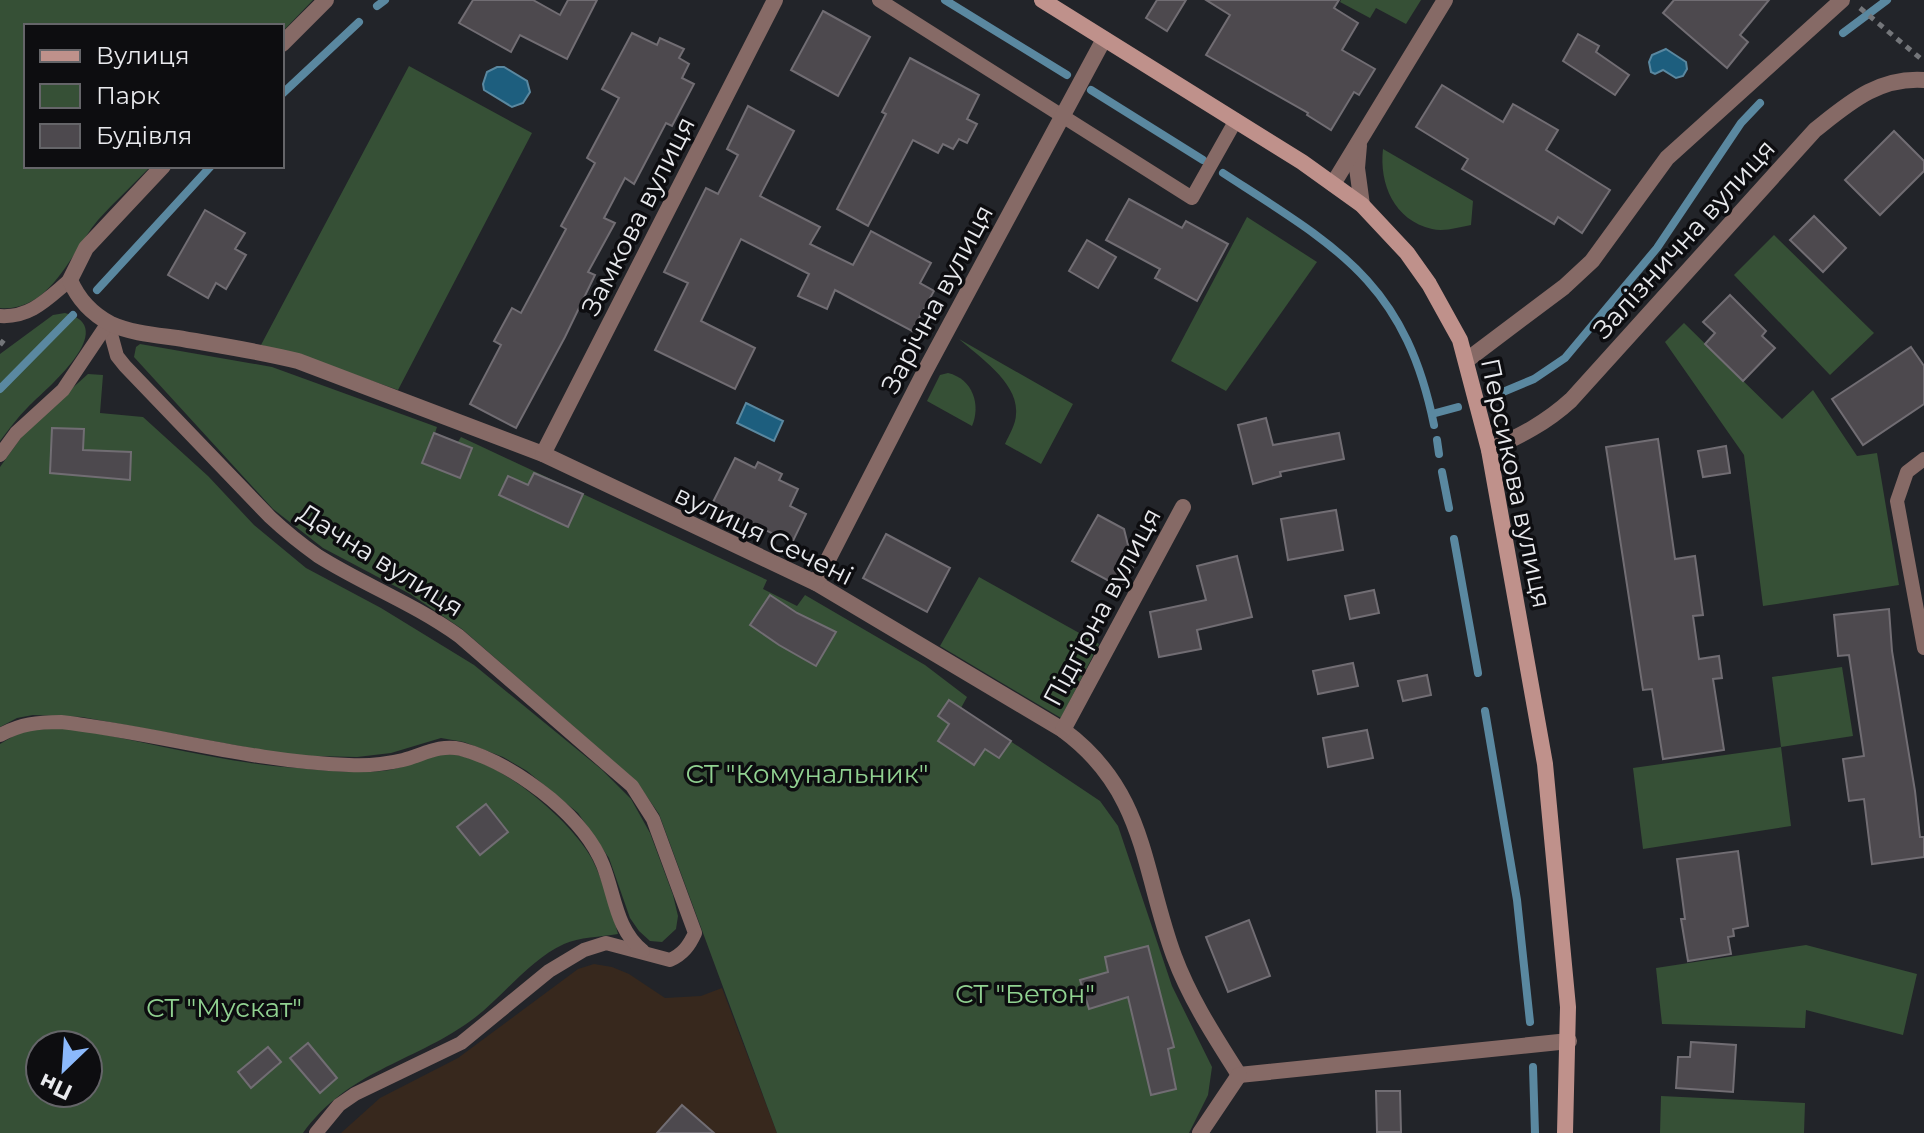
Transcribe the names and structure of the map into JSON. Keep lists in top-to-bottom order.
{
  "streets": {
    "main road": ["Персикова вулиця"],
    "street": [
      "Замкова вулиця",
      "Залізнична вулиця",
      "Зарічна вулиця",
      "вулиця Сечені",
      "Підгірна вулиця"
    ],
    "lane": ["Дачна вулиця"]
  },
  "crossings": [
    ["Замкова вулиця", "вулиця Сечені"],
    ["Залізнична вулиця", "Персикова вулиця"],
    ["Зарічна вулиця", "Персикова вулиця"],
    ["Зарічна вулиця", "вулиця Сечені"],
    ["вулиця Сечені", "Дачна вулиця"],
    ["вулиця Сечені", "Підгірна вулиця"]
  ],
  "parks": ["СТ \"Комунальник\"", "СТ \"Бетон\"", "СТ \"Мускат\""],
  "legend": ["Вулиця", "Парк", "Будівля"],
  "north": "bottom left"
}
